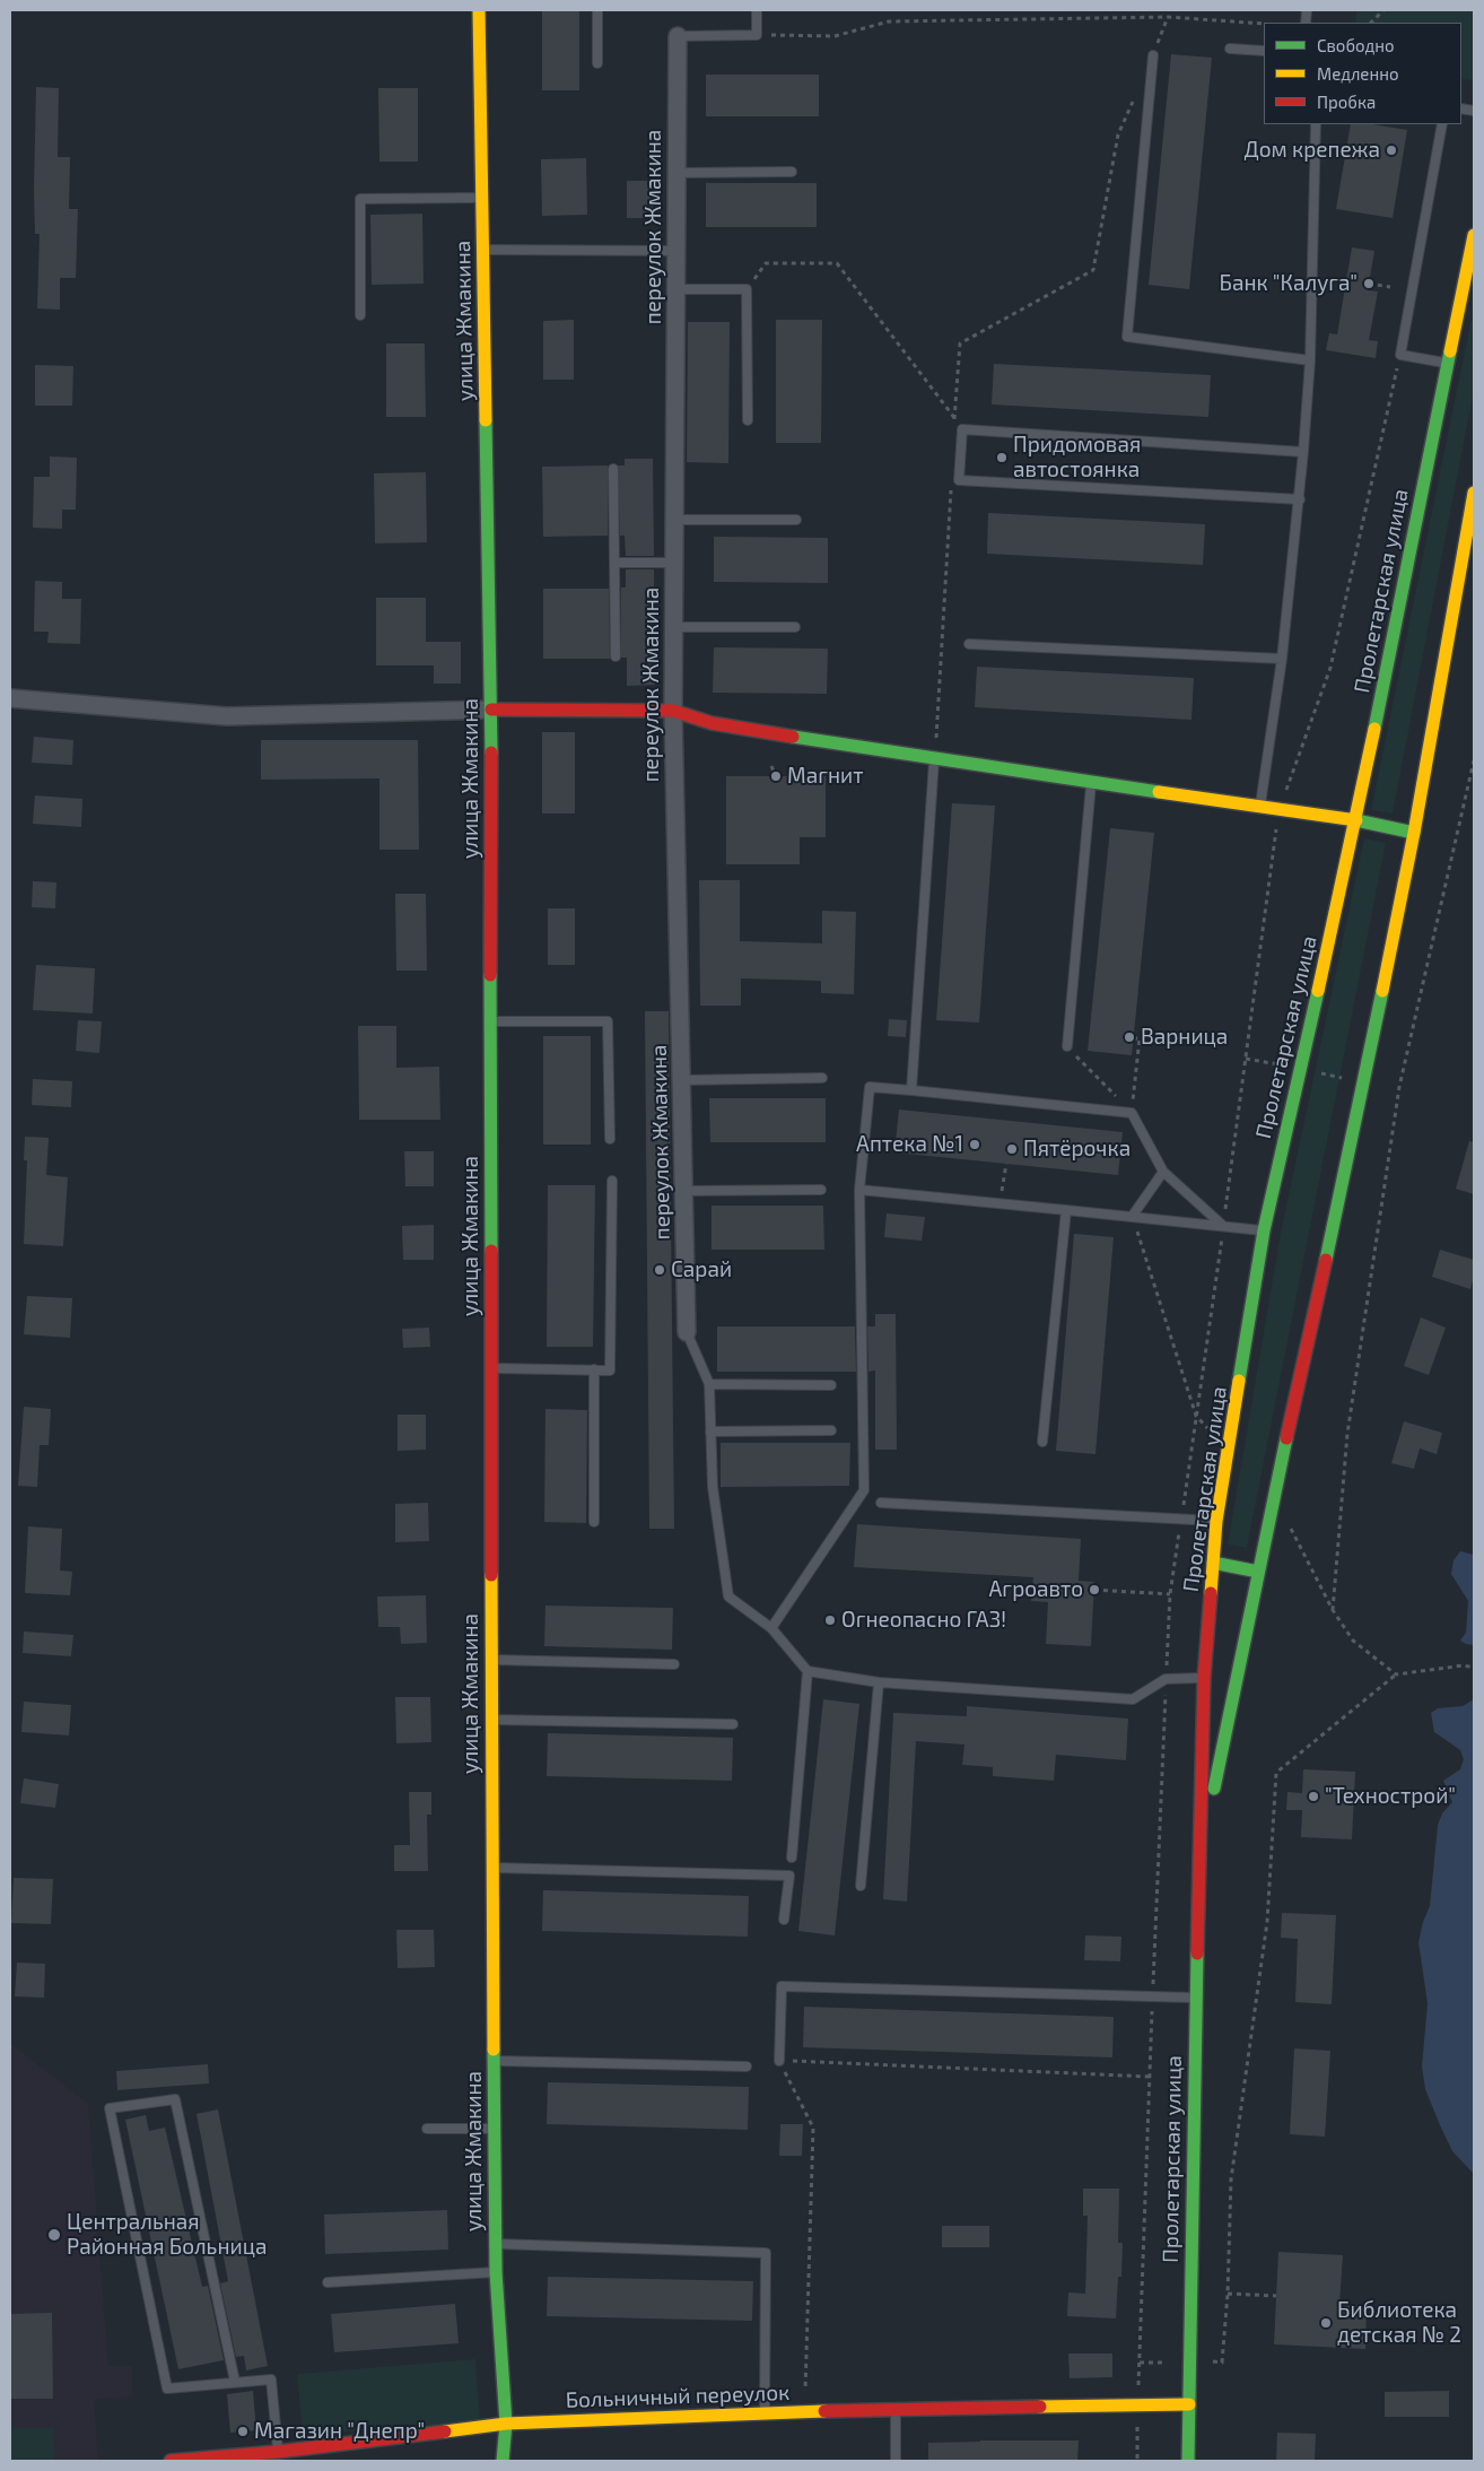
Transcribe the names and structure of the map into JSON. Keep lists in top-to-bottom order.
{
  "streets": {
    "street": [
      "переулок Жмакина",
      "улица Жмакина",
      "Пролетарская улица",
      "Больничный переулок"
    ]
  },
  "crossings": [
    ["улица Жмакина", "Больничный переулок"],
    ["Пролетарская улица", "Больничный переулок"]
  ],
  "places": [
    "Дом крепежа",
    "Банк \"Калуга\"",
    "Придомовая автостоянка",
    "Магнит",
    "Варница",
    "Аптека №1",
    "Пятёрочка",
    "Сарай",
    "Агроавто",
    "Огнеопасно ГАЗ!",
    "\"Технострой\"",
    "Центральная Районная Больница",
    "Библиотека детская № 2",
    "Магазин \"Днепр\""
  ],
  "legend": ["Свободно", "Медленно", "Пробка"]
}
